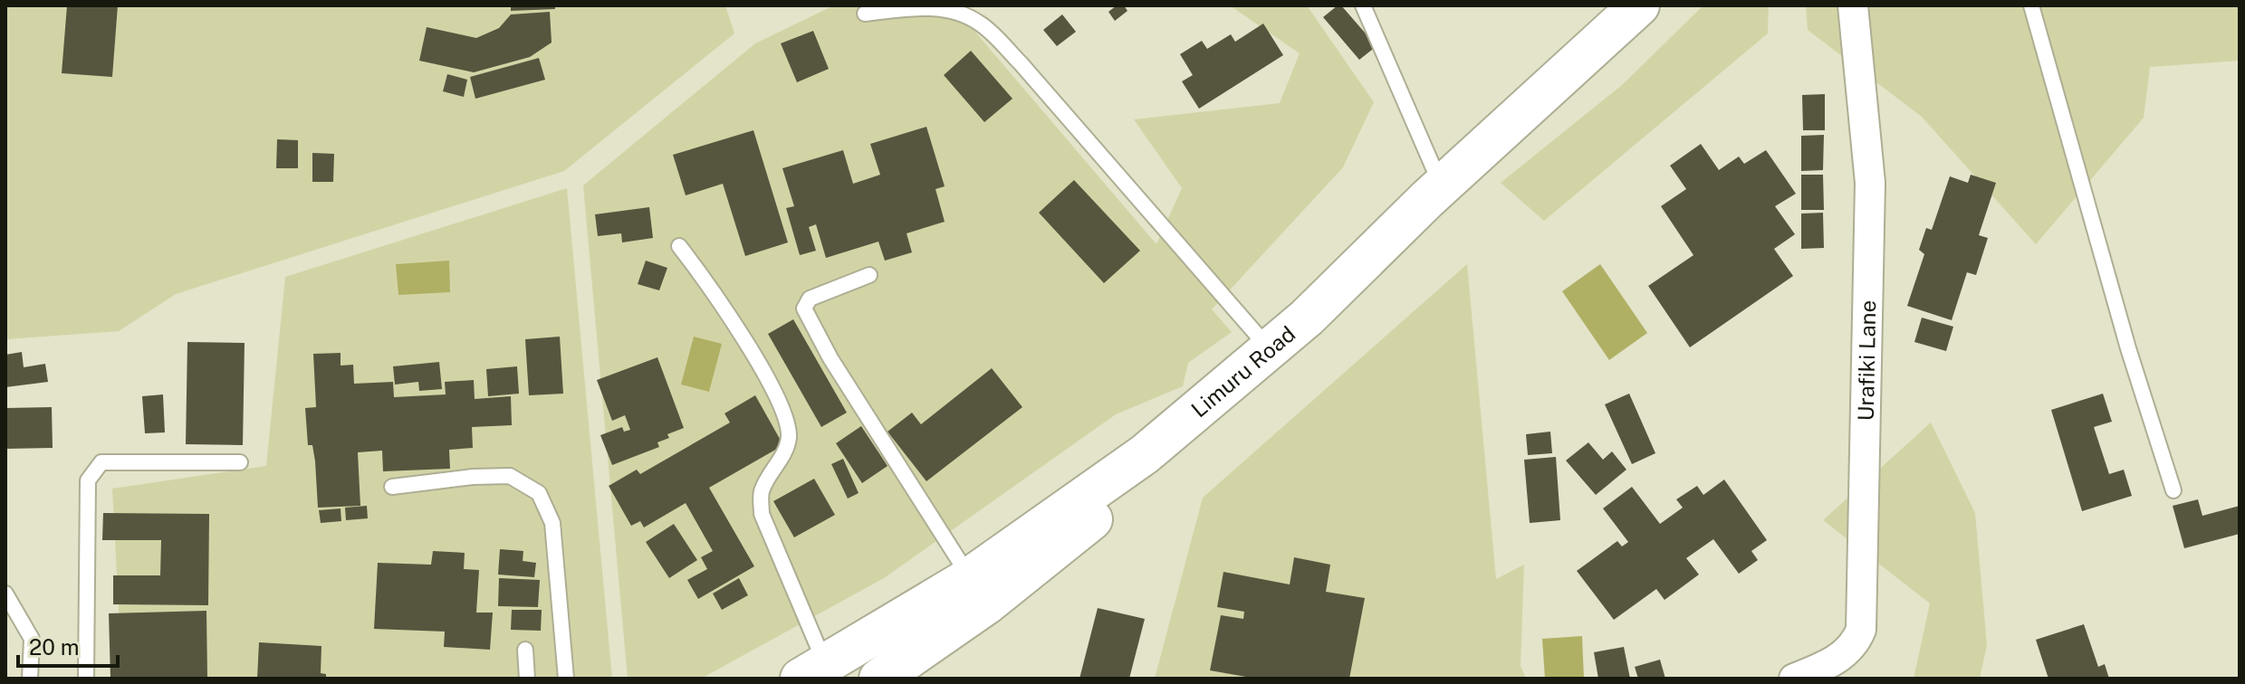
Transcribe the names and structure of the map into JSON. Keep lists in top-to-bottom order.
{
  "streets": {
    "main road": ["Limuru Road"],
    "street": ["Urafiki Lane"]
  },
  "scale_bar": "20 m"
}
